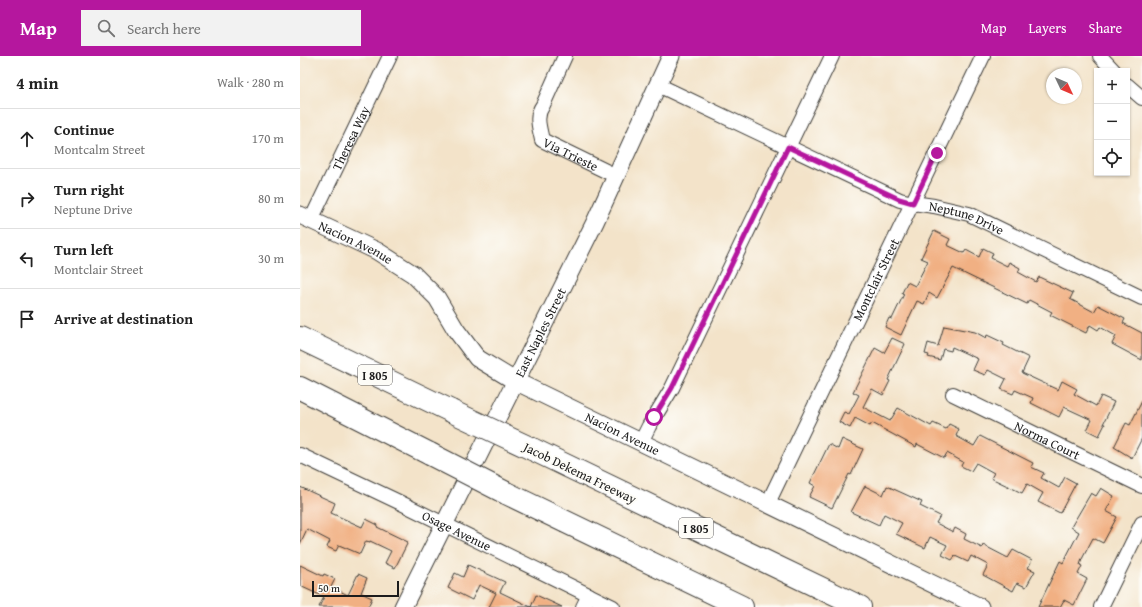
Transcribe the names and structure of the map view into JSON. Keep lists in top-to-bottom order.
{
  "streets": {
    "highway": ["I 805", "Jacob Dekema Freeway"],
    "street": [
      "Theresa Way",
      "Via Trieste",
      "Neptune Drive",
      "Nacion Avenue",
      "Montclair Street",
      "East Naples Street",
      "Norma Court",
      "Osage Avenue"
    ]
  },
  "crossings": [
    ["Theresa Way", "Nacion Avenue"],
    ["Via Trieste", "East Naples Street"],
    ["Neptune Drive", "Montclair Street"],
    ["Neptune Drive", "East Naples Street"],
    ["Nacion Avenue", "Montclair Street"],
    ["Nacion Avenue", "East Naples Street"],
    ["East Naples Street", "Osage Avenue"]
  ],
  "scale_bar": "50 m",
  "north": "bottom right",
  "page": {
    "header": "Map",
    "search": "Search here",
    "nav": ["Map", "Layers", "Share"],
    "heading": ["4 min", "Walk · 280 m"],
    "map_buttons": ["+", "−"],
    "list": [
      ["Continue", "Montcalm Street", "170 m"],
      ["Turn right", "Neptune Drive", "80 m"],
      ["Turn left", "Montclair Street", "30 m"],
      "Arrive at destination"
    ],
    "scale": "50 m"
  }
}
